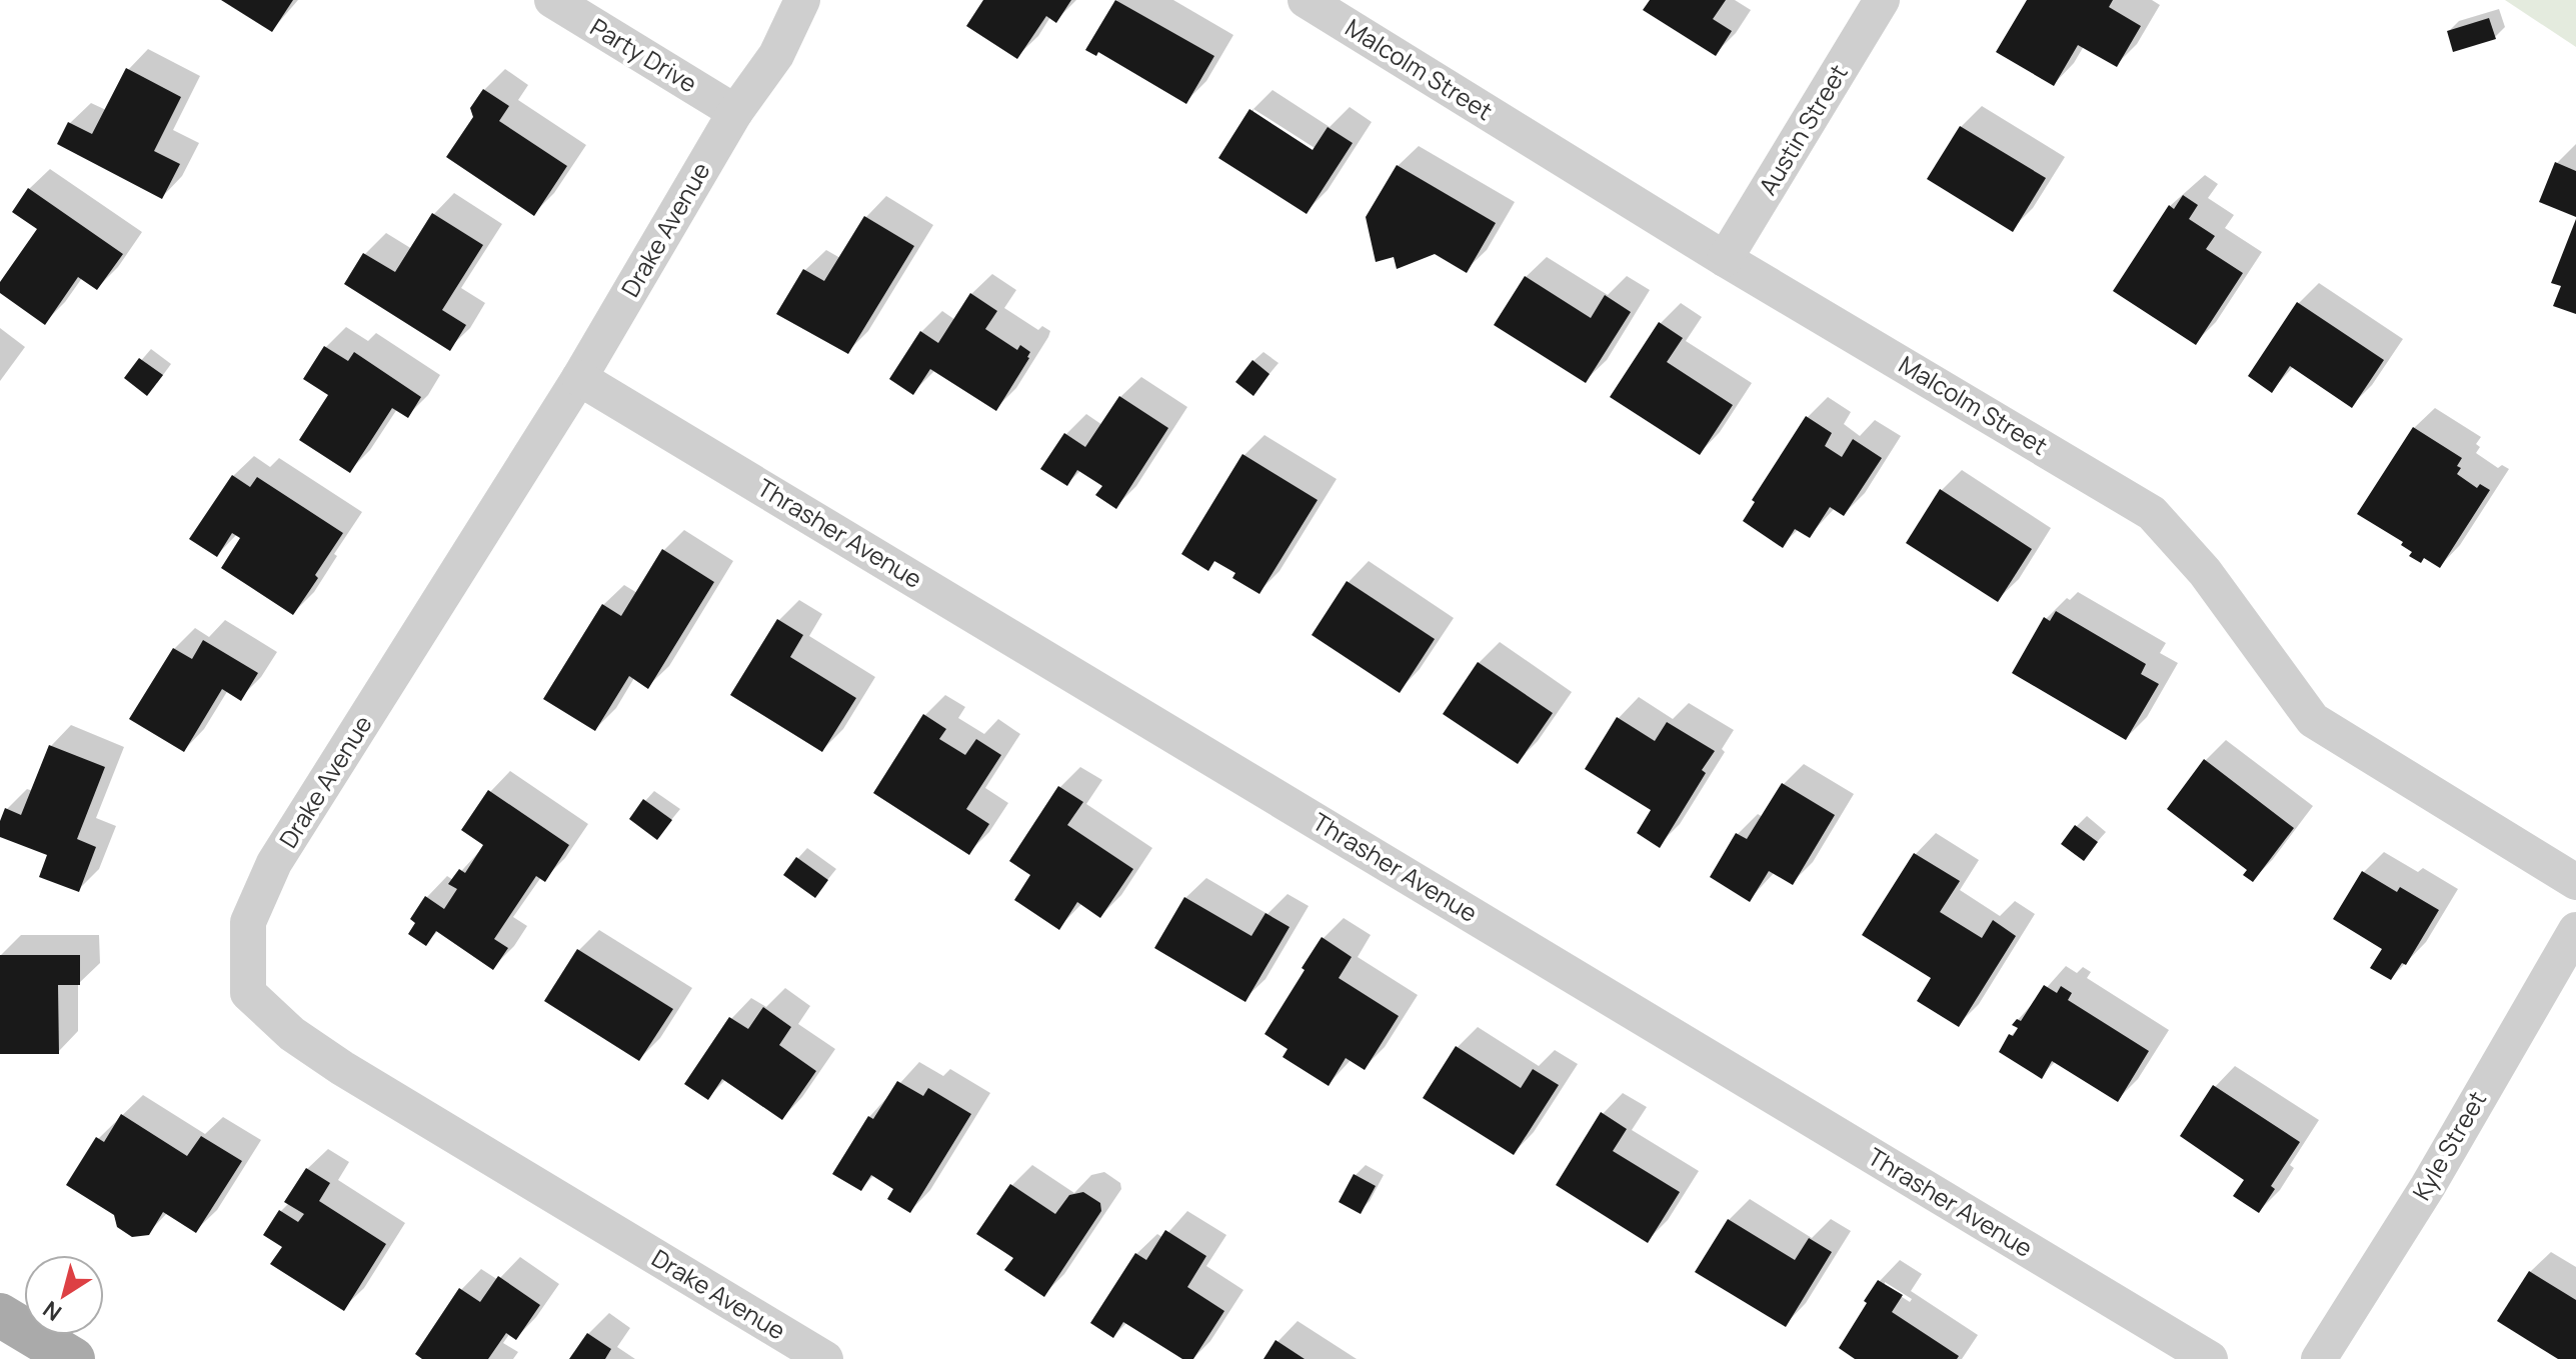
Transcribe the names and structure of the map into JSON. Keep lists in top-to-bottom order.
{
  "streets": {
    "street": [
      "Party Drive",
      "Malcolm Street",
      "Austin Street",
      "Drake Avenue",
      "Thrasher Avenue",
      "Kyle Street"
    ]
  },
  "crossings": [
    ["Party Drive", "Drake Avenue"],
    ["Malcolm Street", "Austin Street"],
    ["Drake Avenue", "Thrasher Avenue"]
  ],
  "north": "bottom left"
}
